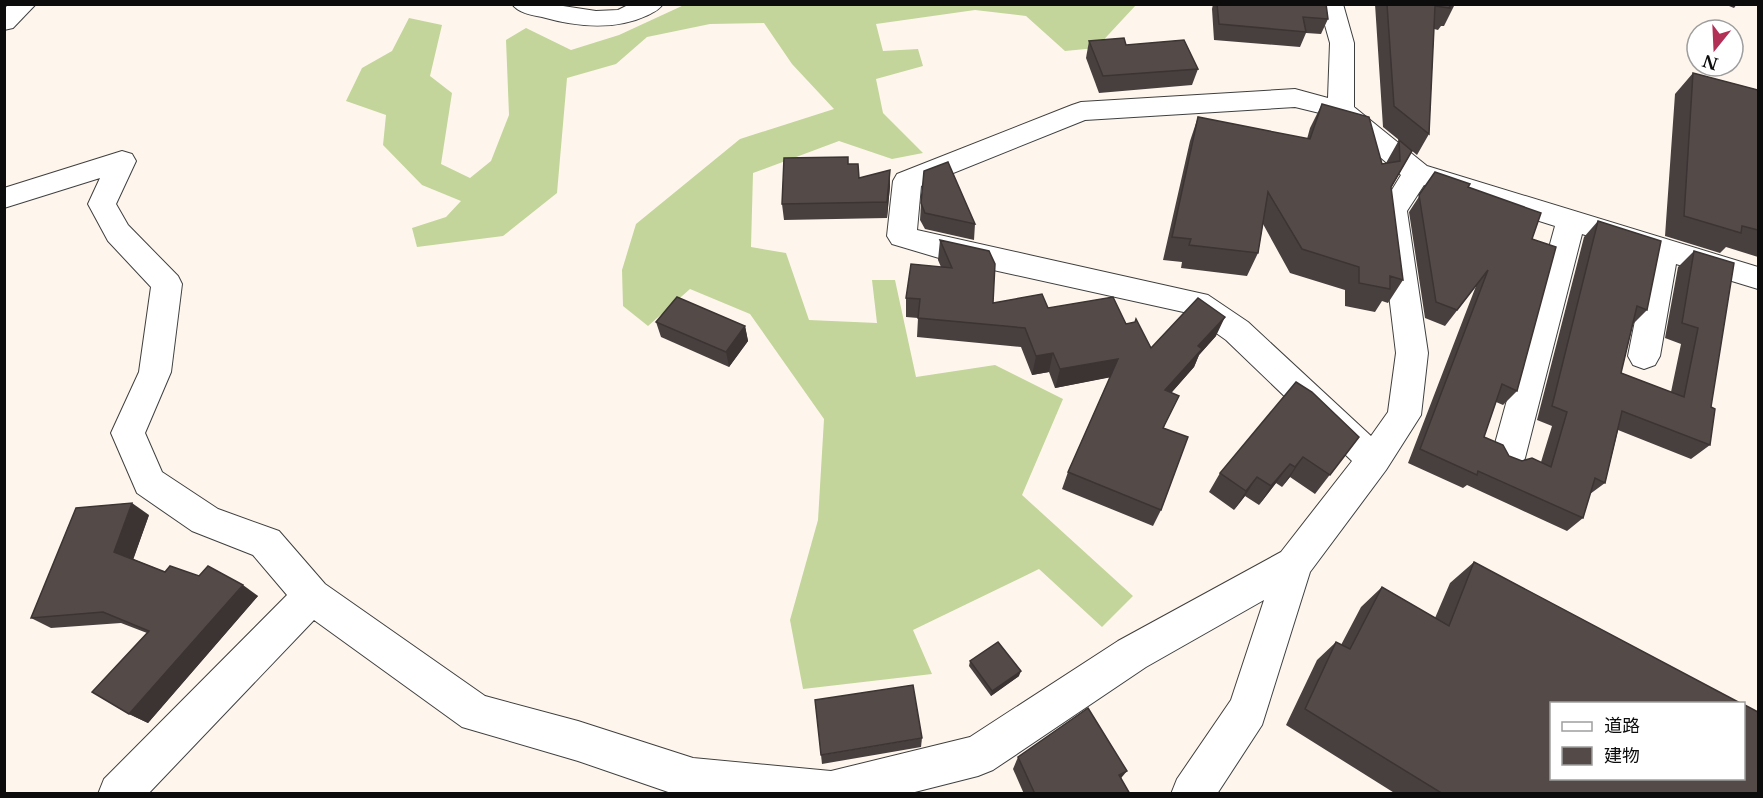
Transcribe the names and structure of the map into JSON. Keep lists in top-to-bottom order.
{
  "legend": ["道路", "建物"],
  "north": "bottom"
}
